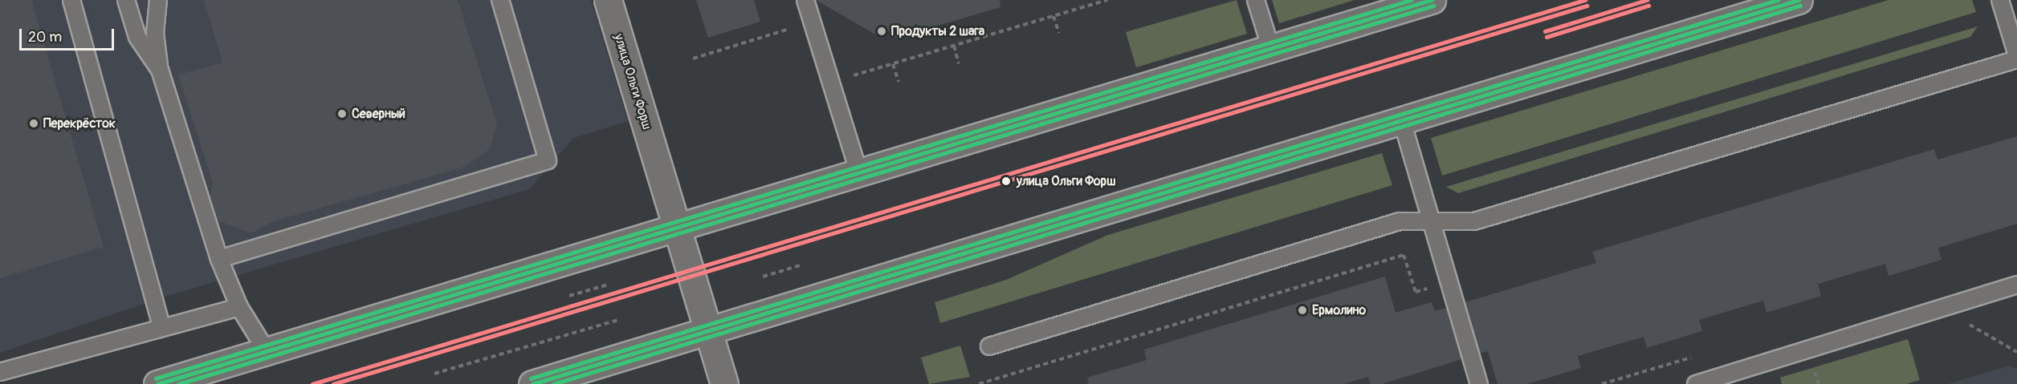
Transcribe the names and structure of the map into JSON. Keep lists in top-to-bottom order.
{
  "streets": {
    "main road": ["улица Ольги Форш"]
  },
  "places": [
    "Продукты 2 шага",
    "Северный",
    "Перекрёсток",
    "улица Ольги Форш",
    "Ермолино"
  ],
  "scale_bar": "20 m"
}
